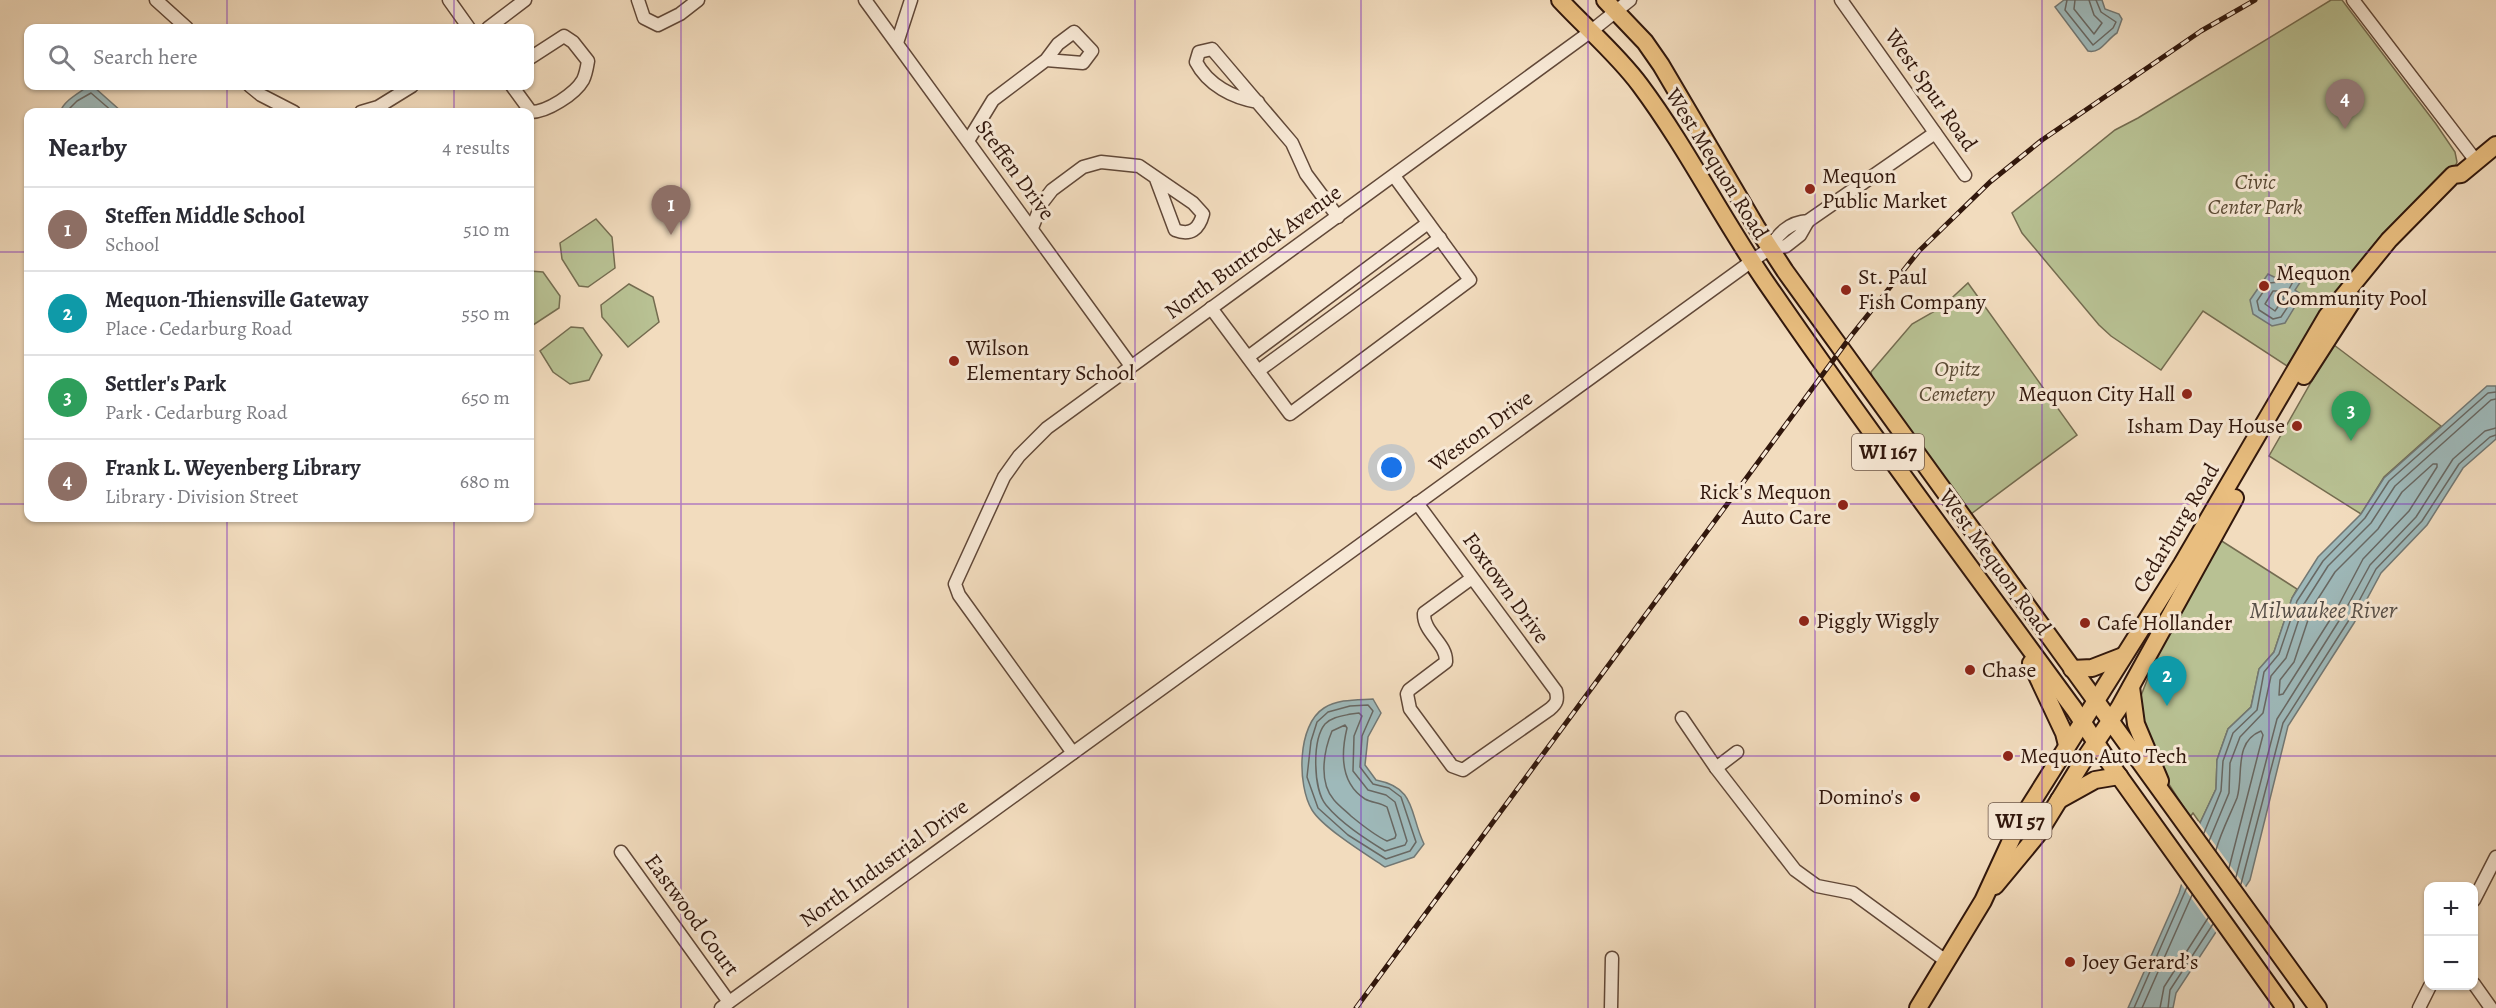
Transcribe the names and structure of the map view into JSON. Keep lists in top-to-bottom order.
{
  "streets": {
    "main road": [
      "West Mequon Road",
      "WI 167",
      "Cedarburg Road",
      "WI 57"
    ],
    "street": [
      "West Spur Road",
      "Steffen Drive",
      "North Buntrock Avenue",
      "Weston Drive",
      "Foxtown Drive",
      "North Industrial Drive",
      "Eastwood Court"
    ]
  },
  "crossings": [
    ["West Spur Road", "Weston Drive"],
    ["West Mequon Road", "North Buntrock Avenue"],
    ["West Mequon Road", "Weston Drive"],
    ["West Mequon Road", "Cedarburg Road"],
    ["Steffen Drive", "North Buntrock Avenue"],
    ["North Buntrock Avenue", "Weston Drive"],
    ["North Buntrock Avenue", "North Industrial Drive"],
    ["Weston Drive", "Foxtown Drive"],
    ["Weston Drive", "North Industrial Drive"],
    ["North Industrial Drive", "Eastwood Court"]
  ],
  "water": ["Milwaukee River"],
  "parks": ["Civic Center Park", "Opitz Cemetery"],
  "places": [
    "Mequon Public Market",
    "Mequon Community Pool",
    "St. Paul Fish Company",
    "Wilson Elementary School",
    "Mequon City Hall",
    "Isham Day House",
    "Rick's Mequon Auto Care",
    "Piggly Wiggly",
    "Cafe Hollander",
    "Chase",
    "Mequon Auto Tech",
    "Domino's",
    "Joey Gerard’s"
  ],
  "page": {
    "search": "Search here",
    "pins": [
      "4",
      "1",
      "3",
      "2"
    ],
    "heading": ["Nearby", "4 results"],
    "list": [
      {
        "mark": "1",
        "name": "Steffen Middle School",
        "note": "School",
        "value": "510 m"
      },
      {
        "mark": "2",
        "name": "Mequon-Thiensville Gateway",
        "note": "Place · Cedarburg Road",
        "value": "550 m"
      },
      {
        "mark": "3",
        "name": "Settler's Park",
        "note": "Park · Cedarburg Road",
        "value": "650 m"
      },
      {
        "mark": "4",
        "name": "Frank L. Weyenberg Library",
        "note": "Library · Division Street",
        "value": "680 m"
      }
    ],
    "map_buttons": ["+", "−"]
  }
}
